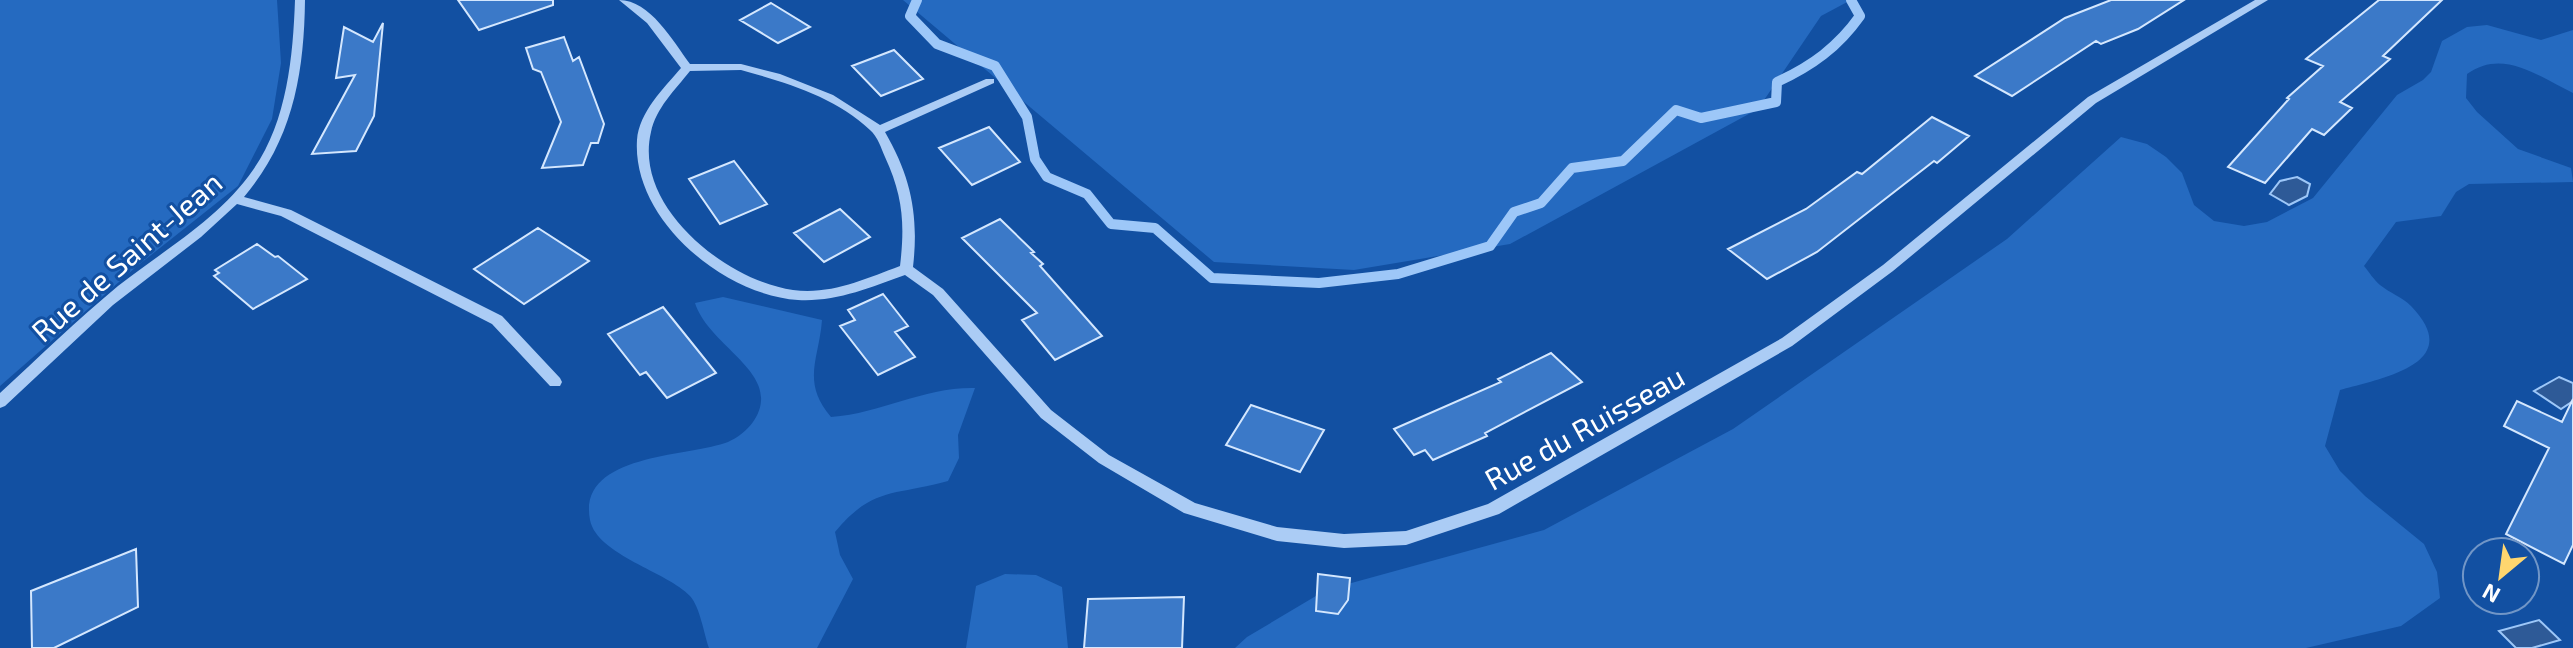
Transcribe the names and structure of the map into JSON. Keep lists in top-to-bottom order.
{
  "streets": {
    "street": ["Rue de Saint-Jean", "Rue du Ruisseau"]
  },
  "north": "bottom left"
}
